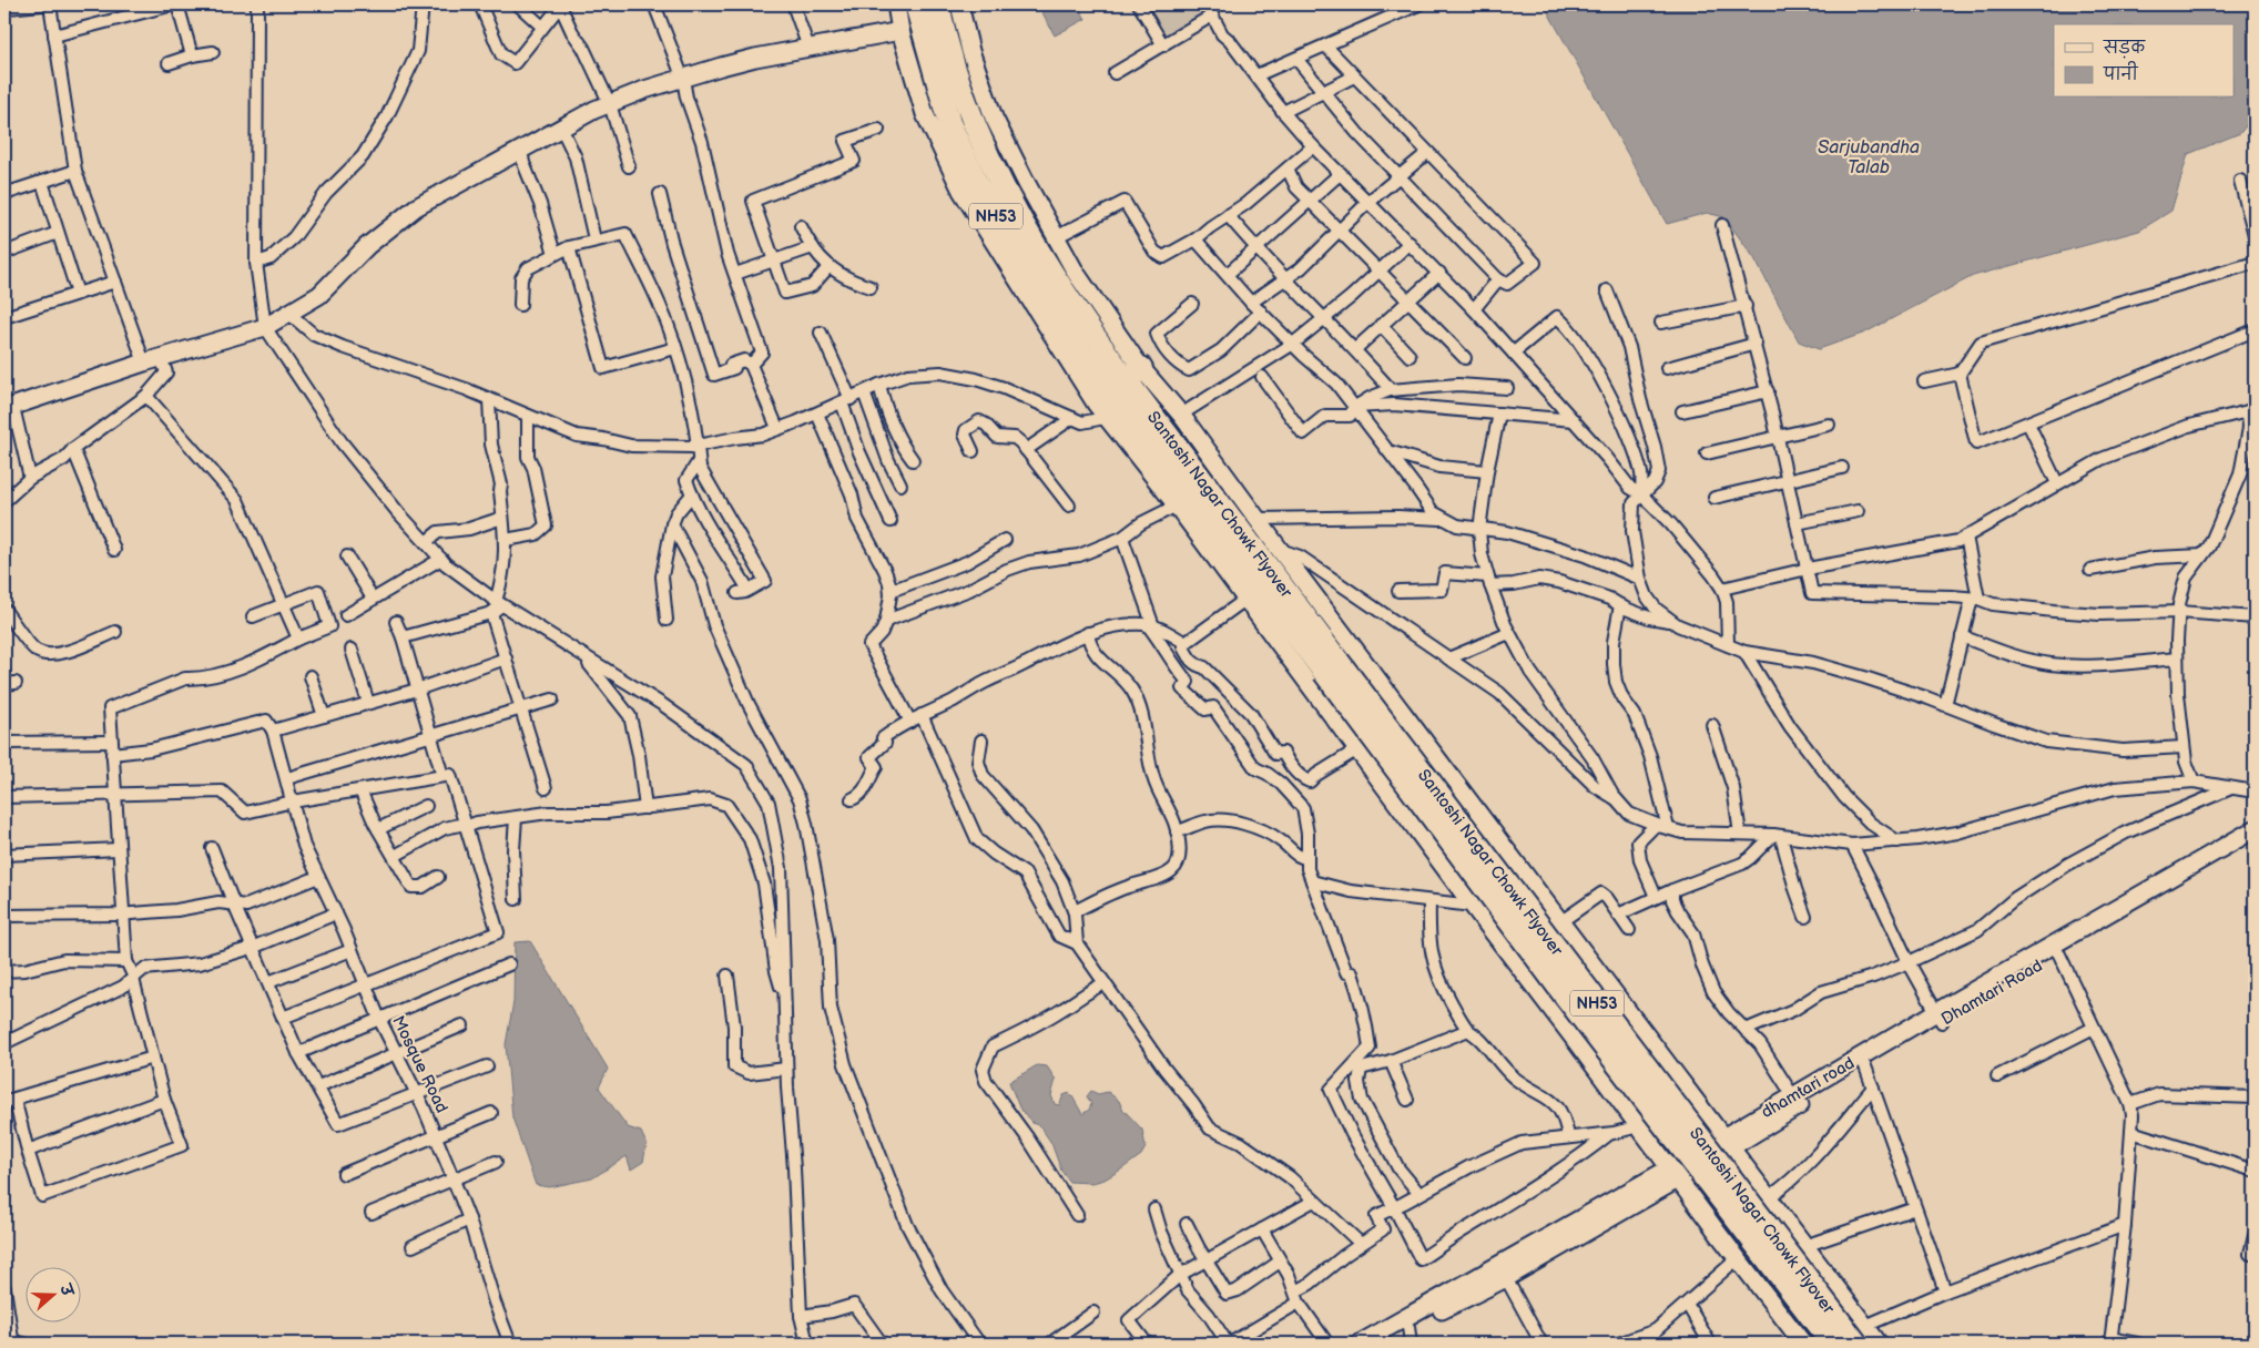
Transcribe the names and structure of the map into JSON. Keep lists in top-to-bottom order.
{
  "streets": {
    "highway": ["NH53", "Santoshi Nagar Chowk Flyover"],
    "street": ["Dhamtari Road", "Mosque Road", "dhamtari road"]
  },
  "crossings": [
    ["NH53", "Santoshi Nagar Chowk Flyover"],
    ["Dhamtari Road", "dhamtari road"]
  ],
  "water": ["Sarjubandha Talab"],
  "legend": ["सड़क", "पानी"],
  "north": "right"
}
